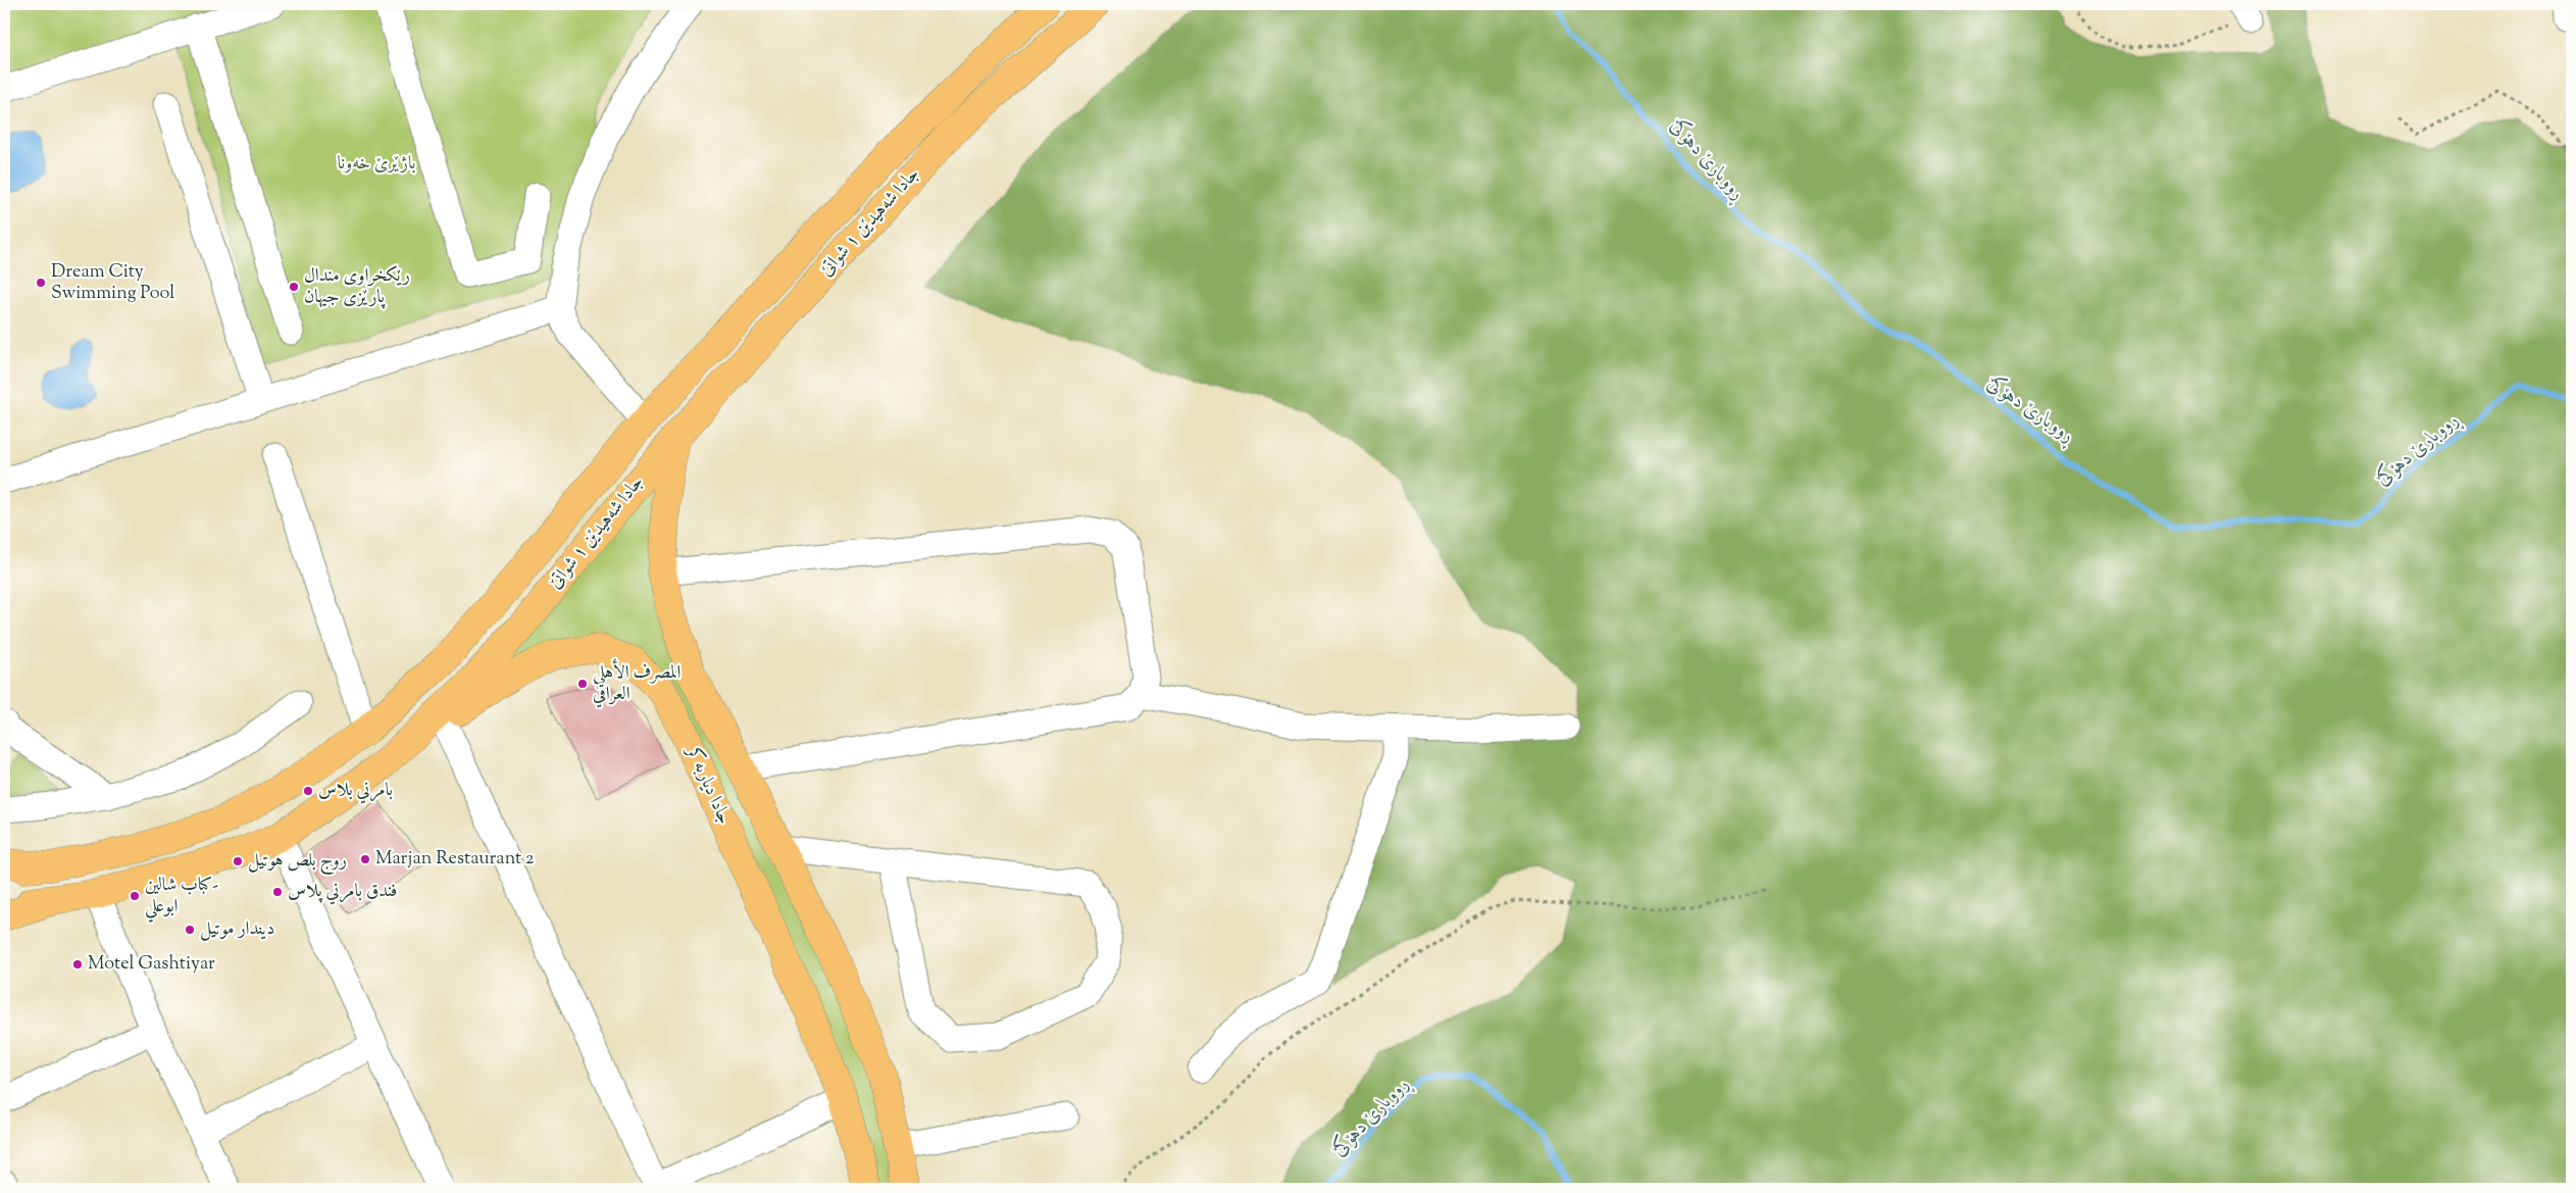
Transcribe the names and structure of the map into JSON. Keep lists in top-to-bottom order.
{
  "streets": {
    "main road": ["جادا شەهیدێن ١ شواتێ", "جادا دیاربه‌كر"]
  },
  "crossings": [
    ["جادا شەهیدێن ١ شواتێ", "جادا دیاربه‌كر"]
  ],
  "water": ["ڕووبارێ دهۆكێ"],
  "parks": ["باژێرێ خه‌ونا"],
  "places": [
    "Dream City Swimming Pool",
    "رێکخراوی مندال پارێزی جیهان",
    "المصرف الأهلي العراقي",
    "بامرني بلاس",
    "Marjan Restaurant 2",
    "روج بلص هوتيل",
    "فندق بامرني پلاس",
    "كباب شالين- ابوعلي",
    "ديندار موتيل",
    "Motel Gashtiyar"
  ]
}
